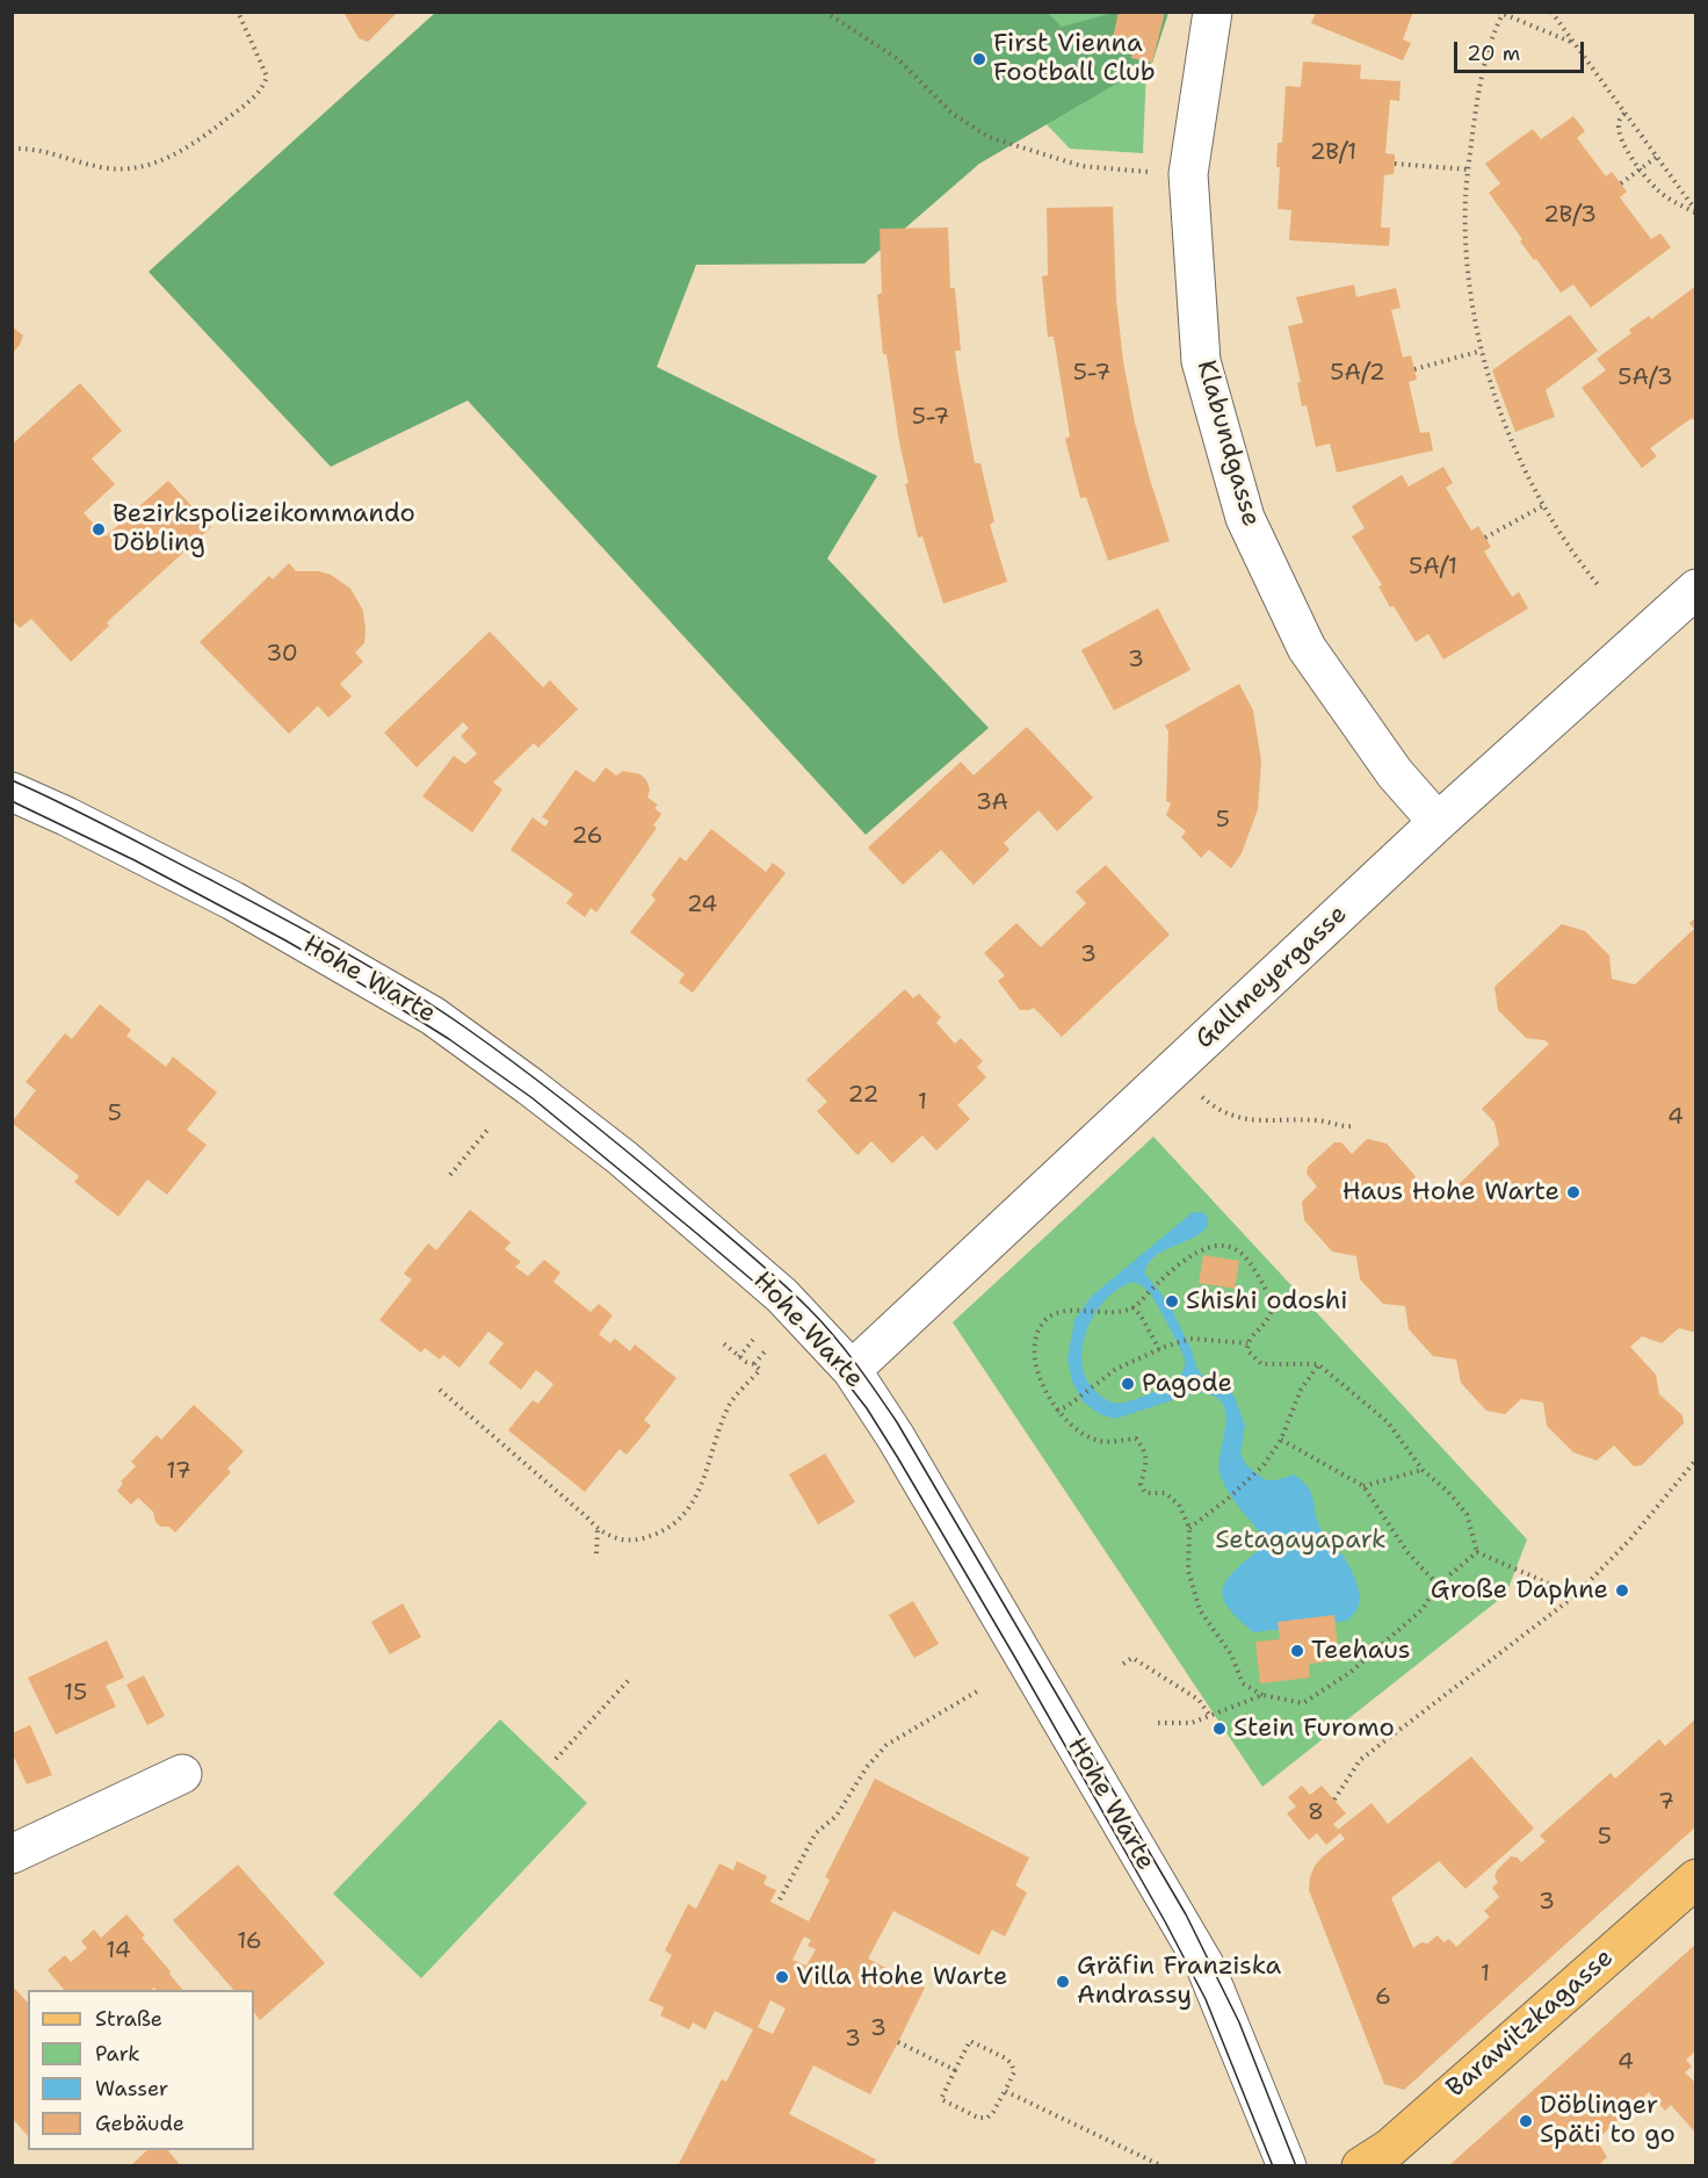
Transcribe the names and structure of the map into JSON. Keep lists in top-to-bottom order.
{
  "streets": {
    "main road": ["Barawitzkagasse"],
    "street": ["Klabundgasse", "Gallmeyergasse", "Hohe Warte"]
  },
  "crossings": [
    ["Klabundgasse", "Gallmeyergasse"],
    ["Gallmeyergasse", "Hohe Warte"]
  ],
  "parks": ["Setagayapark"],
  "places": [
    "First Vienna Football Club",
    "Bezirkspolizeikommando Döbling",
    "Haus Hohe Warte",
    "Shishi odoshi",
    "Pagode",
    "Große Daphne",
    "Teehaus",
    "Stein Furomo",
    "Villa Hohe Warte",
    "Gräfin Franziska Andrassy",
    "Döblinger Späti to go"
  ],
  "house_numbers": [
    "2B/1",
    "2B/3",
    "5-7",
    "5A/2",
    "5A/3",
    "5-7",
    "5A/1",
    "30",
    "3",
    "3A",
    "5",
    "26",
    "24",
    "3",
    "22",
    "1",
    "5",
    "4",
    "17",
    "15",
    "7",
    "8",
    "5",
    "3",
    "16",
    "14",
    "1",
    "6",
    "3",
    "3",
    "4"
  ],
  "legend": [
    "Straße",
    "Park",
    "Wasser",
    "Gebäude"
  ],
  "scale_bar": "20 m"
}
